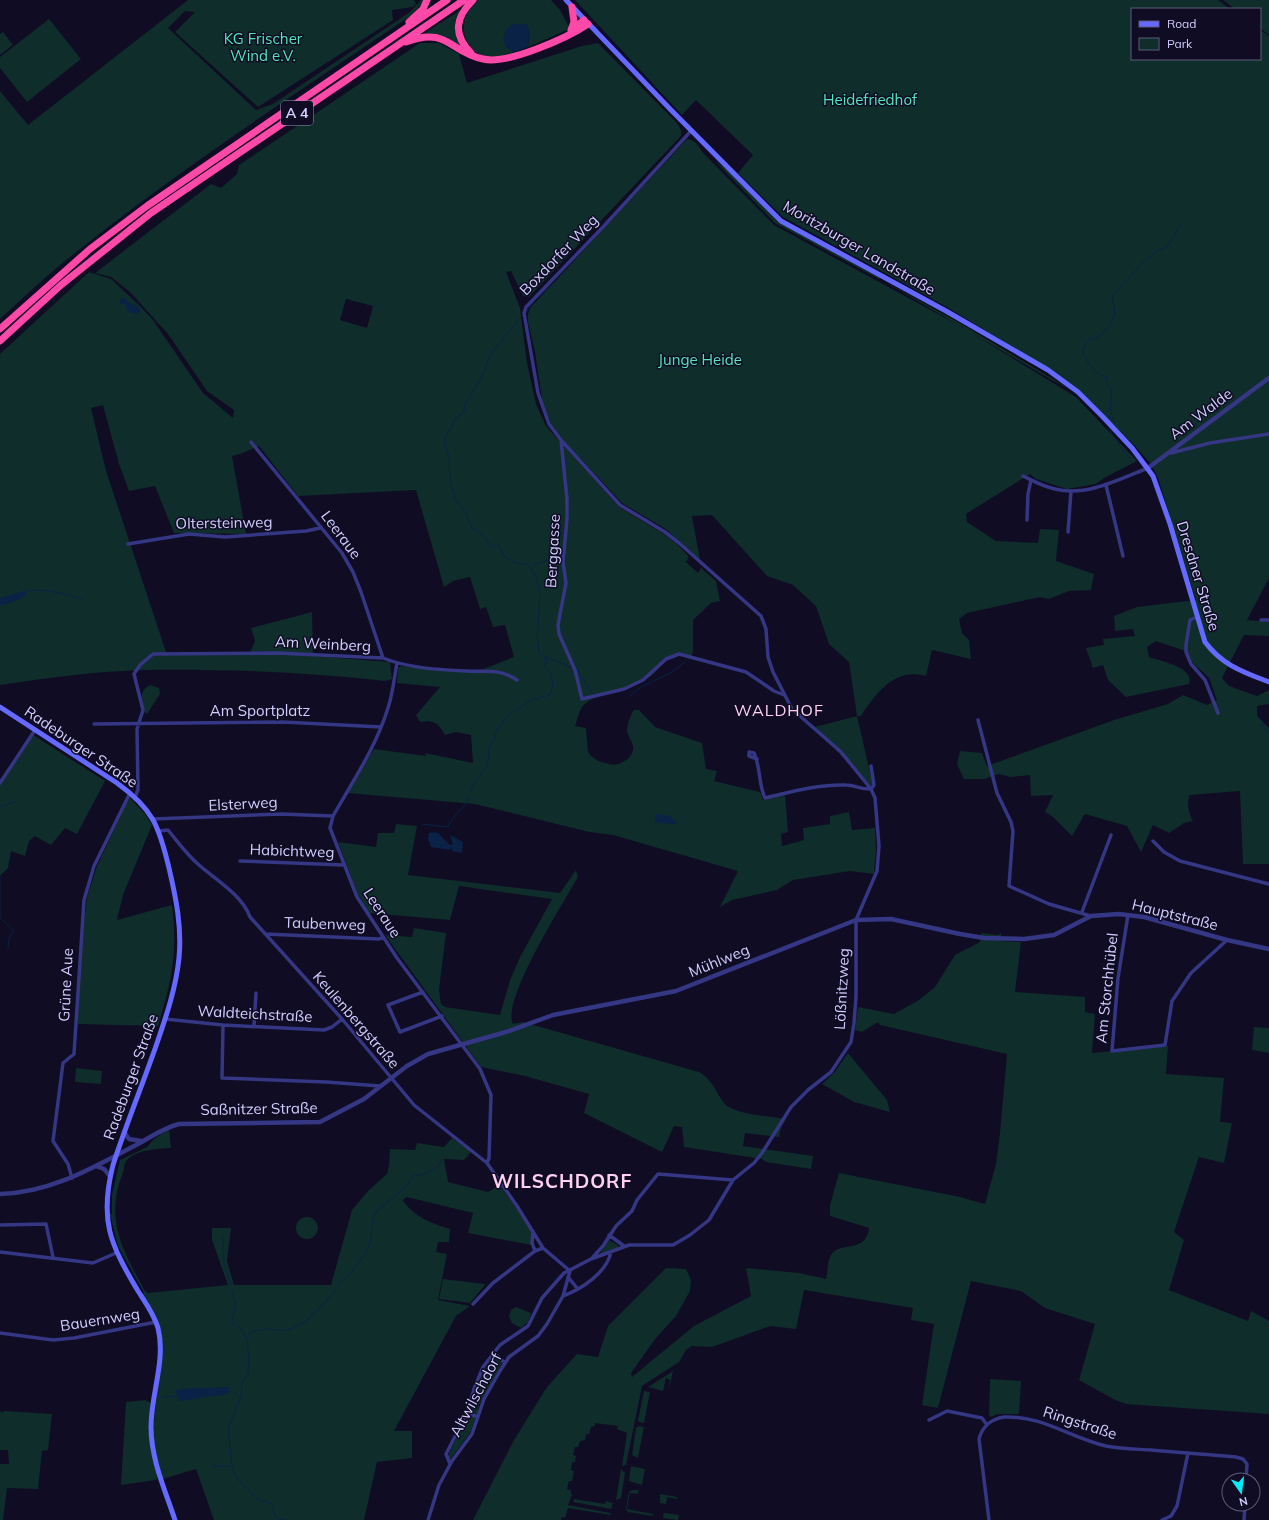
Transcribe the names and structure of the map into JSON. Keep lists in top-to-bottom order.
{
  "streets": {
    "highway": ["A 4"],
    "main road": ["Moritzburger Landstraße", "Dresdner Straße", "Radeburger Straße"],
    "street": [
      "Boxdorfer Weg",
      "Am Walde",
      "Oltersteinweg",
      "Leeraue",
      "Berggasse",
      "Am Weinberg",
      "Am Sportplatz",
      "Elsterweg",
      "Habichtweg",
      "Hauptstraße",
      "Taubenweg",
      "Mühlweg",
      "Grüne Aue",
      "Am Storchhübel",
      "Lößnitzweg",
      "Waldteichstraße",
      "Keulenbergstraße",
      "Saßnitzer Straße",
      "Bauernweg",
      "Altwilschdorf",
      "Ringstraße"
    ]
  },
  "crossings": [
    ["Moritzburger Landstraße", "Boxdorfer Weg"],
    ["Moritzburger Landstraße", "Am Walde"],
    ["Moritzburger Landstraße", "Dresdner Straße"],
    ["Boxdorfer Weg", "Berggasse"],
    ["Boxdorfer Weg", "Lößnitzweg"],
    ["Am Walde", "Dresdner Straße"],
    ["Oltersteinweg", "Leeraue"],
    ["Leeraue", "Am Weinberg"],
    ["Leeraue", "Am Sportplatz"],
    ["Leeraue", "Elsterweg"],
    ["Leeraue", "Habichtweg"],
    ["Leeraue", "Taubenweg"],
    ["Leeraue", "Mühlweg"],
    ["Leeraue", "Keulenbergstraße"],
    ["Leeraue", "Saßnitzer Straße"],
    ["Am Weinberg", "Am Sportplatz"],
    ["Radeburger Straße", "Elsterweg"],
    ["Radeburger Straße", "Grüne Aue"],
    ["Radeburger Straße", "Waldteichstraße"],
    ["Radeburger Straße", "Keulenbergstraße"],
    ["Radeburger Straße", "Saßnitzer Straße"],
    ["Radeburger Straße", "Bauernweg"],
    ["Hauptstraße", "Mühlweg"],
    ["Hauptstraße", "Am Storchhübel"],
    ["Taubenweg", "Keulenbergstraße"],
    ["Mühlweg", "Lößnitzweg"],
    ["Mühlweg", "Saßnitzer Straße"],
    ["Grüne Aue", "Saßnitzer Straße"],
    ["Waldteichstraße", "Keulenbergstraße"],
    ["Keulenbergstraße", "Saßnitzer Straße"],
    ["Keulenbergstraße", "Altwilschdorf"]
  ],
  "districts": ["WALDHOF", "WILSCHDORF"],
  "parks": ["KG Frischer Wind e.V.", "Heidefriedhof", "Junge Heide"],
  "legend": ["Road", "Park"],
  "north": "bottom"
}
